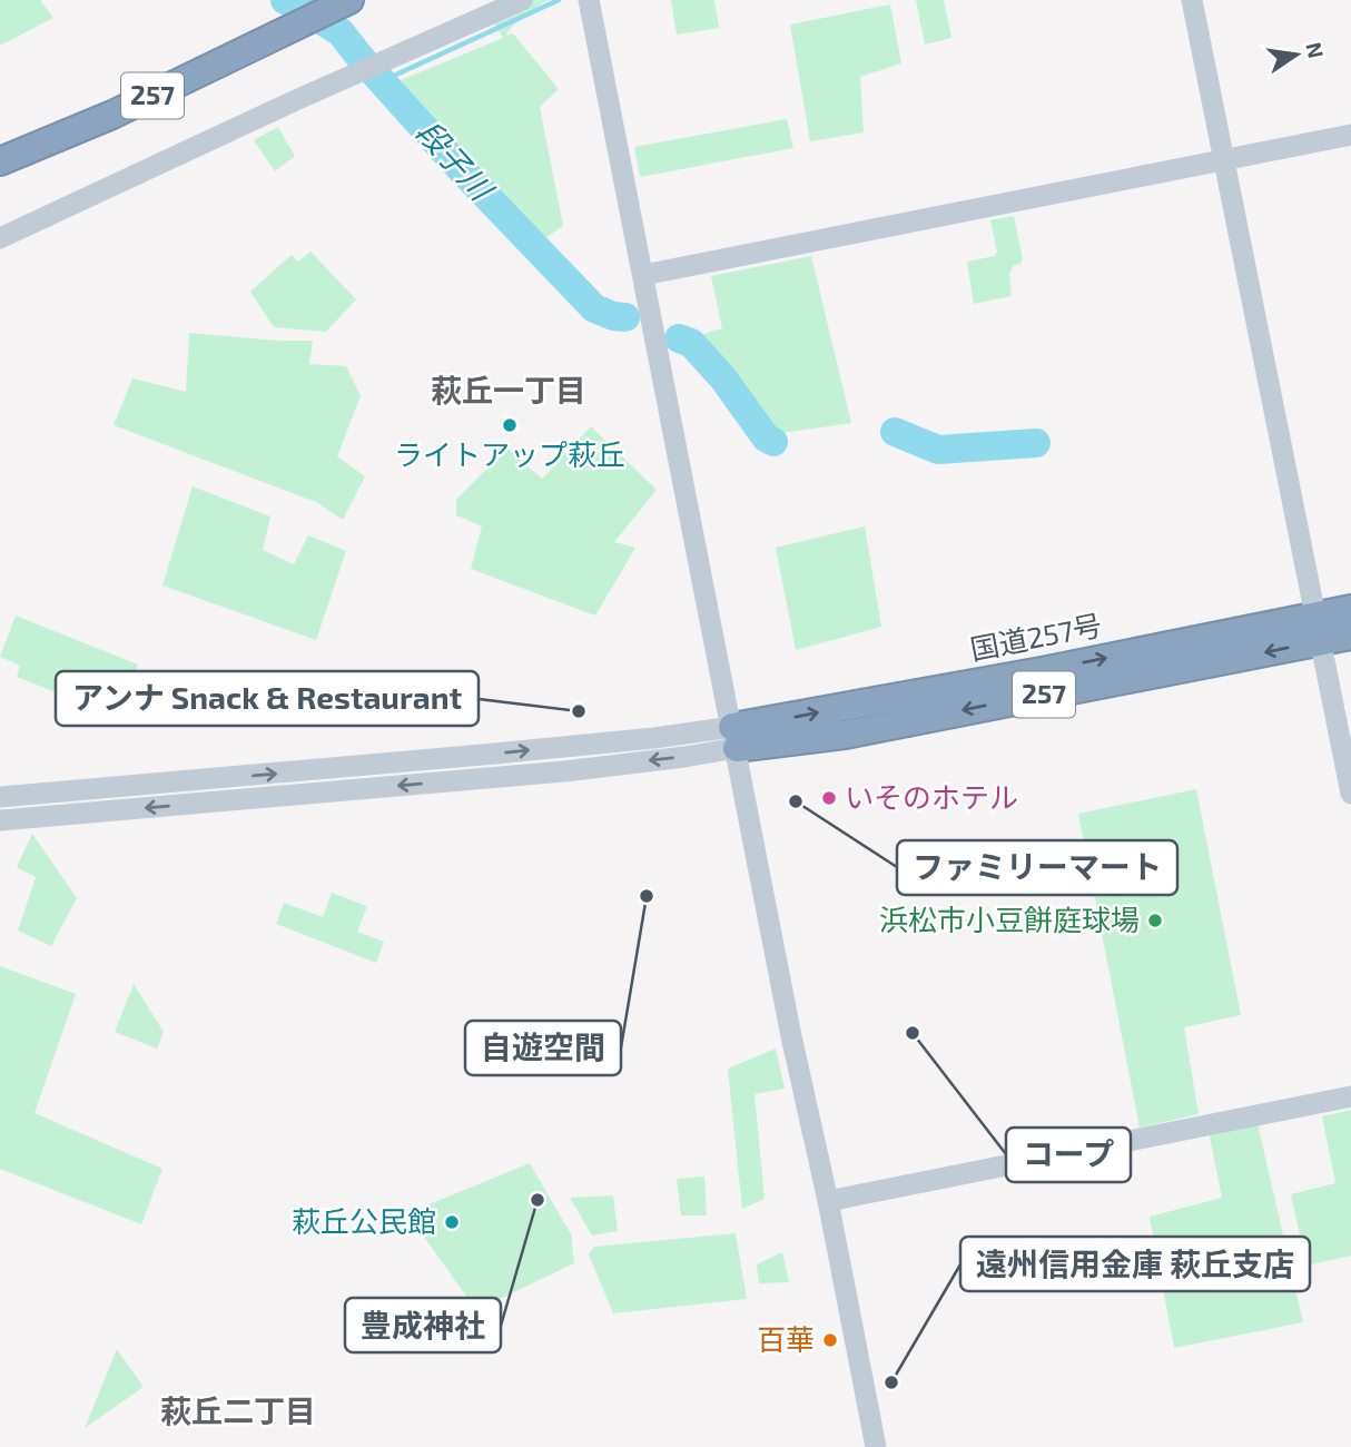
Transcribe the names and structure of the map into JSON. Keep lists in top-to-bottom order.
{
  "streets": {
    "highway": ["257", "国道257号"]
  },
  "districts": ["萩丘一丁目", "萩丘二丁目"],
  "water": ["段子川"],
  "places": [
    "ライトアップ萩丘",
    "アンナ Snack & Restaurant",
    "いそのホテル",
    "ファミリーマート",
    "自遊空間",
    "浜松市小豆餅庭球場",
    "コープ",
    "豊成神社",
    "萩丘公民館",
    "百華",
    "遠州信用金庫 萩丘支店"
  ],
  "north": "right"
}
